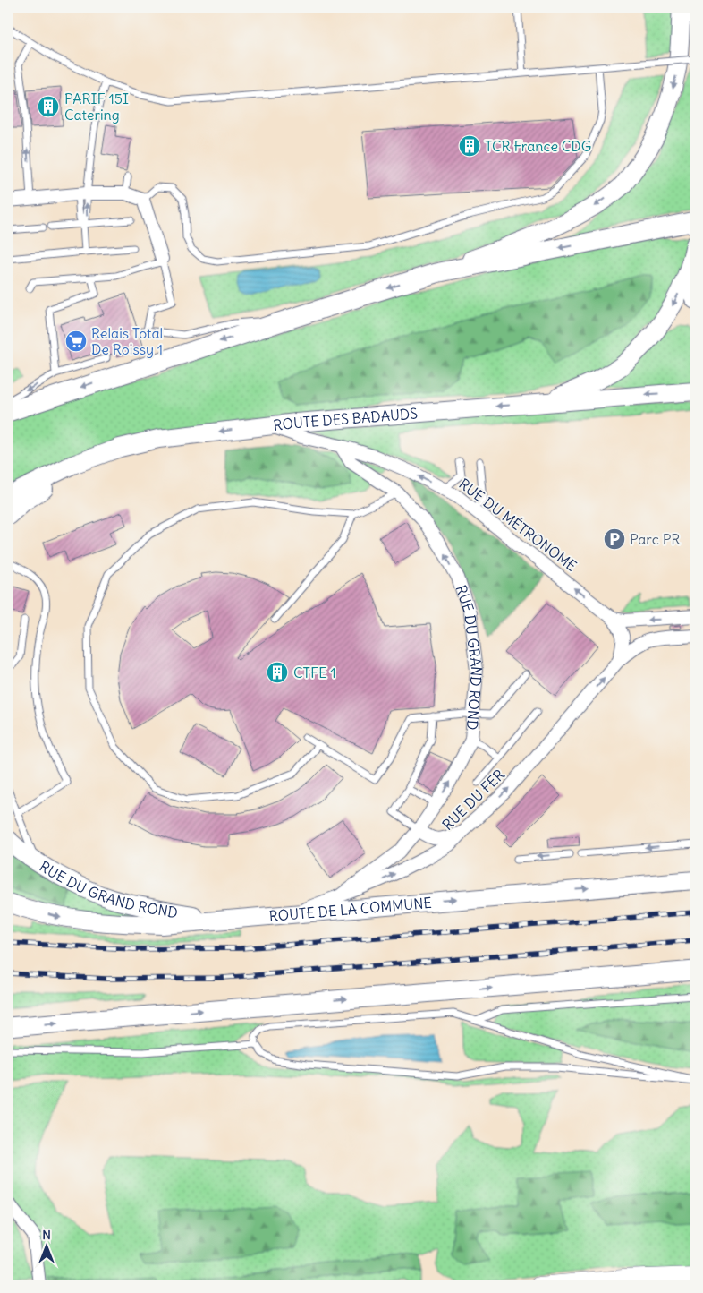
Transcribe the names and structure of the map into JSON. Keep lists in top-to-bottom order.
{
  "streets": {
    "main road": ["ROUTE DES BADAUDS", "RUE DU GRAND ROND", "ROUTE DE LA COMMUNE"],
    "street": ["RUE DU MÉTRONOME", "RUE DU FER"]
  },
  "crossings": [
    ["ROUTE DES BADAUDS", "RUE DU MÉTRONOME"],
    ["RUE DU MÉTRONOME", "RUE DU GRAND ROND"],
    ["RUE DU MÉTRONOME", "RUE DU FER"],
    ["RUE DU GRAND ROND", "RUE DU FER"],
    ["RUE DU GRAND ROND", "ROUTE DE LA COMMUNE"],
    ["RUE DU FER", "ROUTE DE LA COMMUNE"]
  ],
  "one_way": ["RUE DU MÉTRONOME", "RUE DU GRAND ROND", "RUE DU FER"],
  "places": {
    "building": ["PARIF 15I Catering", "TCR France CDG", "CTFE 1"],
    "supermarket": ["Relais Total De Roissy 1"],
    "parking": ["Parc PR"]
  },
  "north": "top"
}
